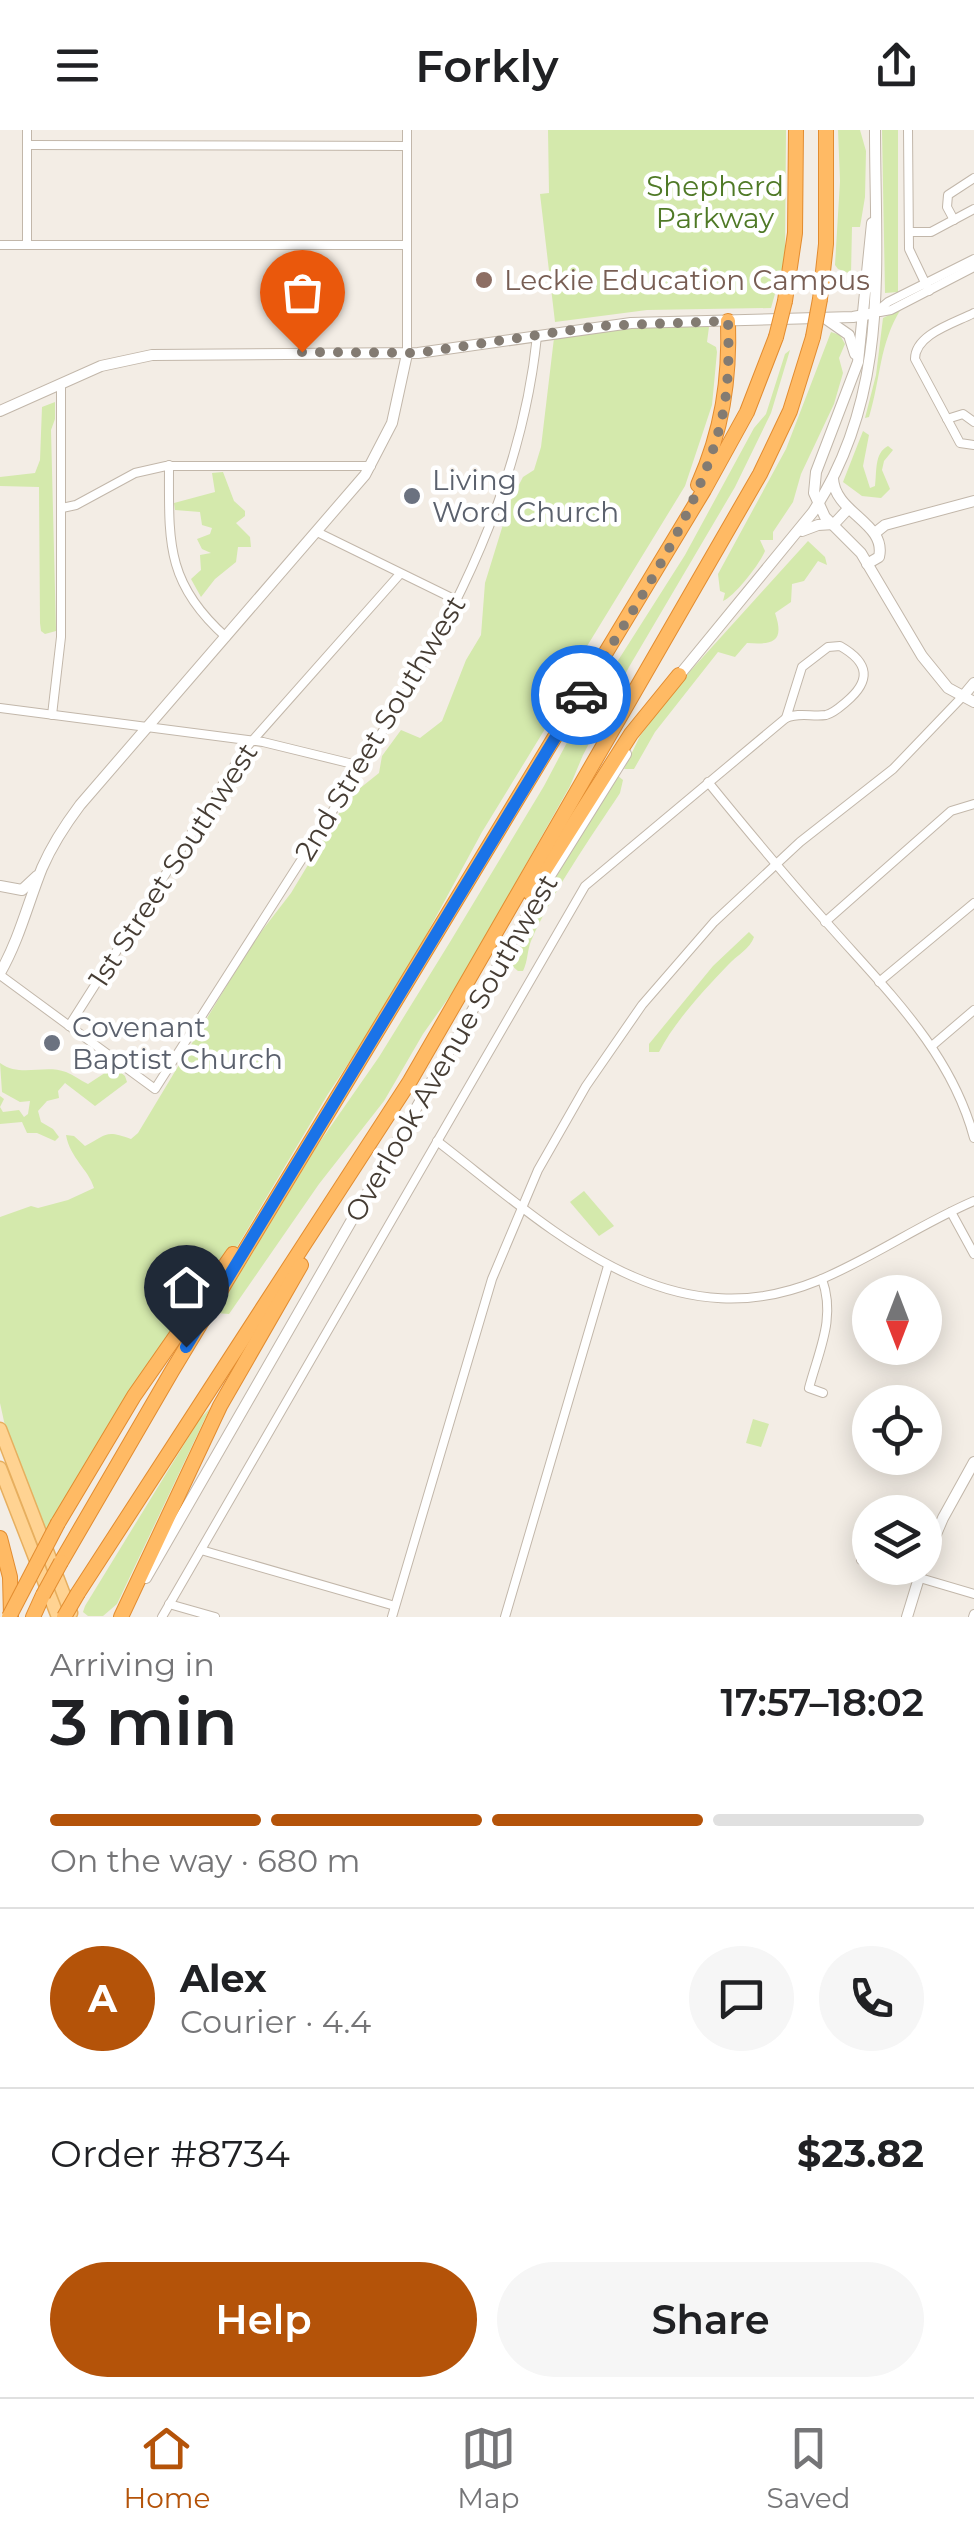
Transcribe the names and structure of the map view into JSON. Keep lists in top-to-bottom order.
{
  "streets": {
    "street": ["2nd Street Southwest", "1st Street Southwest", "Overlook Avenue Southwest"]
  },
  "crossings": [
    ["2nd Street Southwest", "1st Street Southwest"]
  ],
  "parks": ["Shepherd Parkway"],
  "places": ["Leckie Education Campus", "Living Word Church", "Covenant Baptist Church"],
  "north": "bottom",
  "page": {
    "header": "Forkly",
    "heading": ["3 min", "Arriving in", "17:57–18:02"],
    "panel": [
      "Alex",
      "Courier · 4.4",
      "Order #8734",
      "$23.82"
    ],
    "bar": "On the way · 680 m",
    "round": "A",
    "buttons": ["Help", "Share"],
    "tabs": ["Home", "Map", "Saved"]
  }
}
